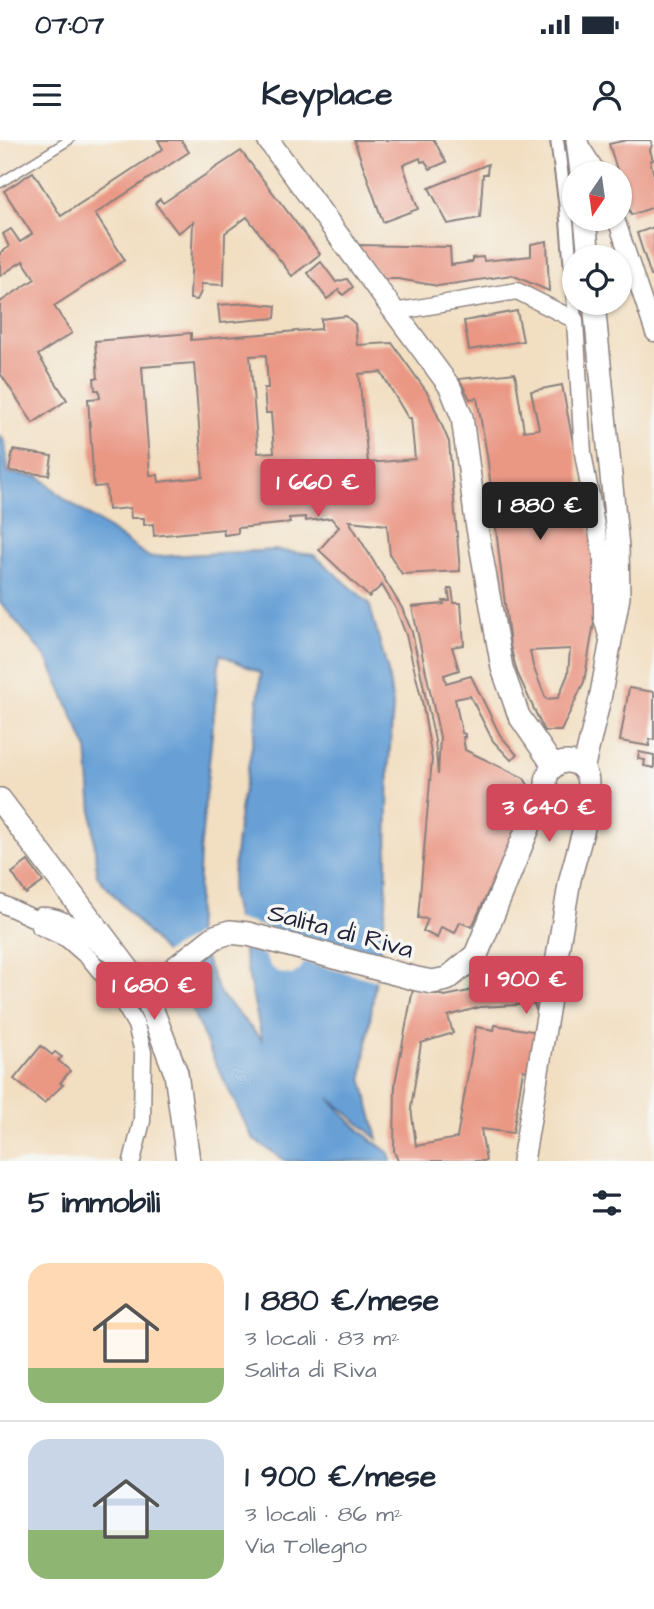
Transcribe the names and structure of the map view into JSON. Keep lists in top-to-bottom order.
{
  "streets": {
    "main road": ["Salita di Riva"]
  },
  "north": "bottom",
  "page": {
    "status": "07:07",
    "header": "Keyplace",
    "price": [
      "1 660 €",
      "1 880 €",
      "3 640 €",
      "1 900 €",
      "1 680 €"
    ],
    "heading": "5 immobili",
    "list": [
      {
        "name": "1 880 €/mese",
        "note": "3 locali · 83 m² · Salita di Riva"
      },
      {
        "name": "1 900 €/mese",
        "note": "3 locali · 86 m² · Via Tollegno"
      }
    ]
  }
}
